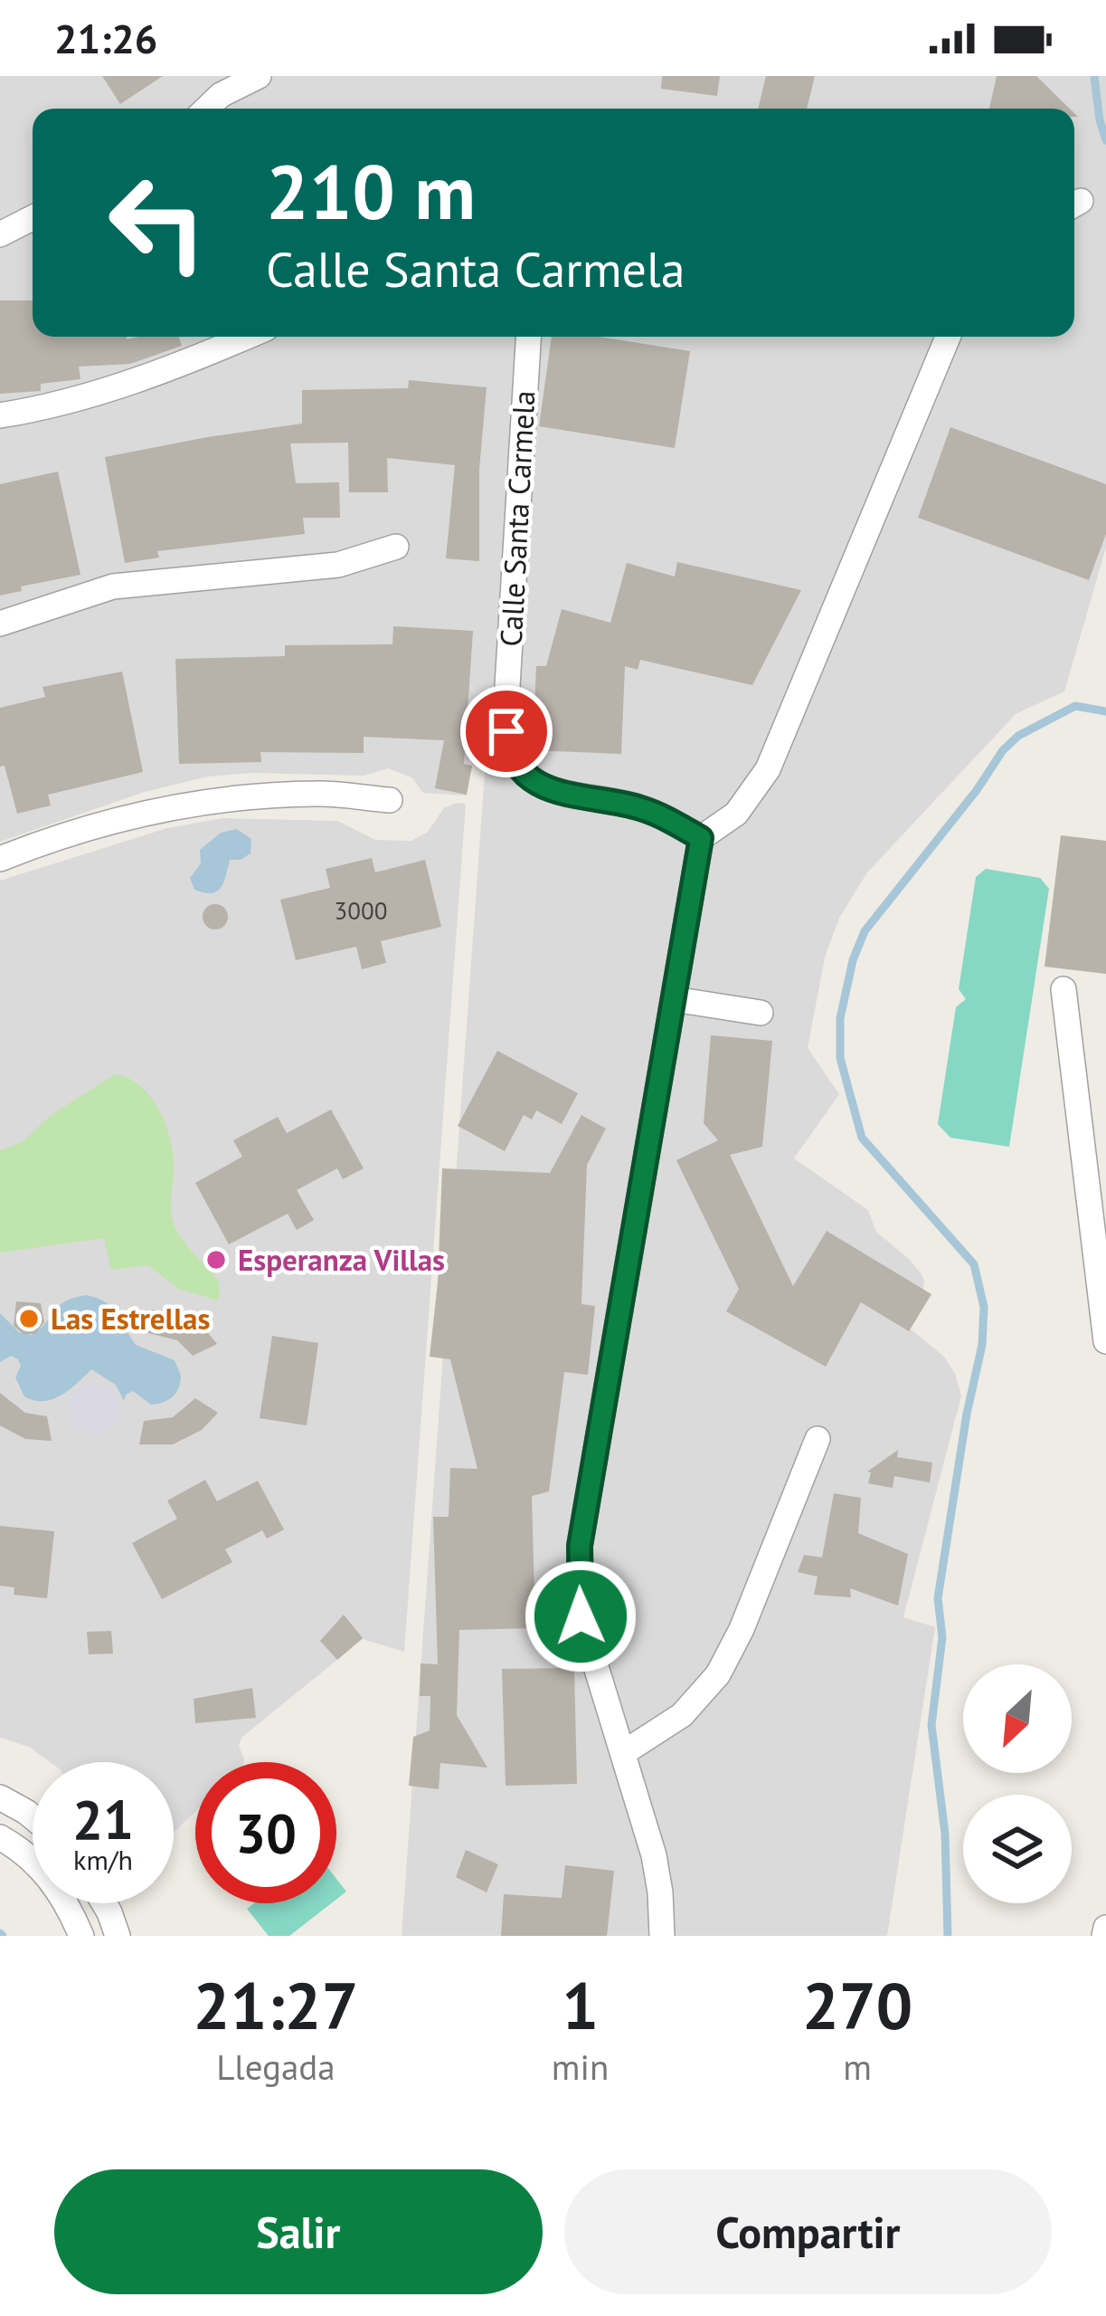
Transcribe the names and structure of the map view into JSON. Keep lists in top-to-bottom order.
{
  "streets": {
    "street": ["Calle Santa Carmela"]
  },
  "places": ["Esperanza Villas", "Las Estrellas"],
  "house_numbers": ["3000"],
  "north": "bottom left",
  "page": {
    "status": "21:26",
    "turn": ["210 m", "Calle Santa Carmela"],
    "speed": "21 km/h",
    "limit": "30",
    "eta": [
      "21:27",
      "Llegada",
      "1",
      "min",
      "270",
      "m"
    ],
    "buttons": ["Salir", "Compartir"]
  }
}
